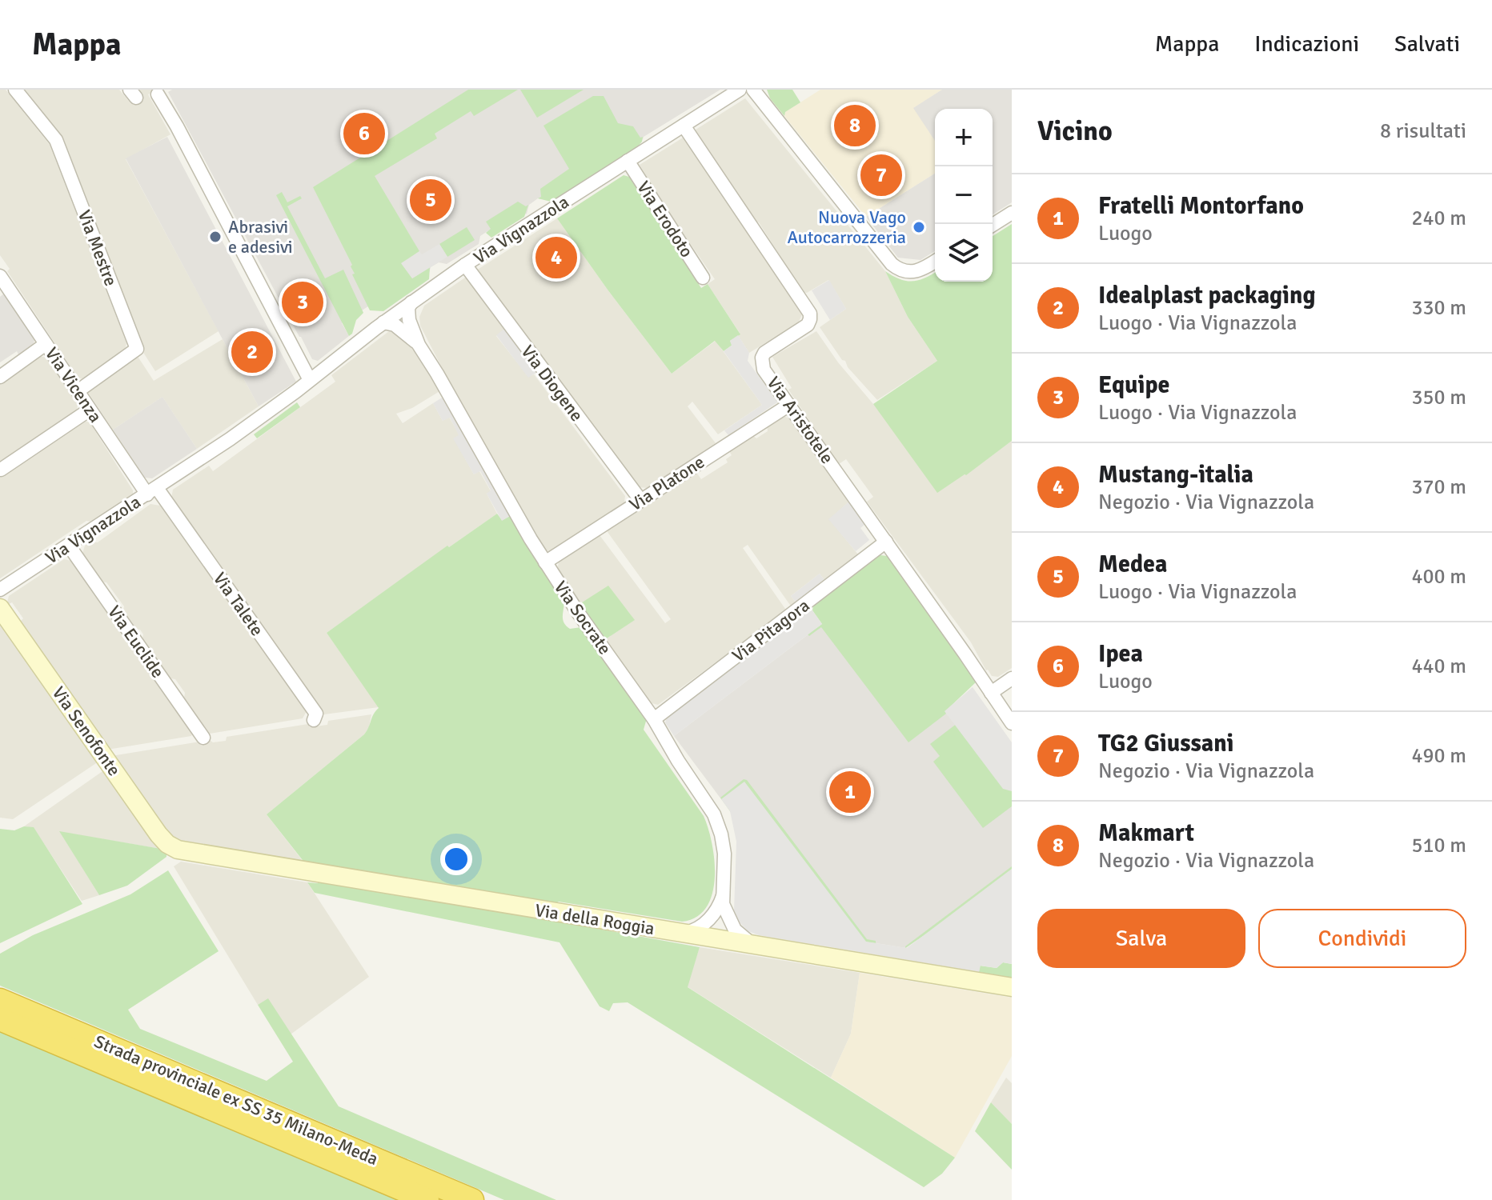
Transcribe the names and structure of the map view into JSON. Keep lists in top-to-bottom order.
{
  "streets": {
    "highway": ["Strada provinciale ex SS 35 Milano-Meda"],
    "street": [
      "Via Erodoto",
      "Via Vignazzola",
      "Via Mestre",
      "Via Diogene",
      "Via Vicenza",
      "Via Aristotele",
      "Via Platone",
      "Via Talete",
      "Via Socrate",
      "Via Pitagora",
      "Via Euclide",
      "Via Senofonte",
      "Via della Roggia"
    ]
  },
  "crossings": [
    ["Via Erodoto", "Via Vignazzola"],
    ["Via Vignazzola", "Via Diogene"],
    ["Via Vignazzola", "Via Vicenza"],
    ["Via Vignazzola", "Via Aristotele"],
    ["Via Vignazzola", "Via Talete"],
    ["Via Vignazzola", "Via Socrate"],
    ["Via Vignazzola", "Via Euclide"],
    ["Via Mestre", "Via Vicenza"],
    ["Via Diogene", "Via Platone"],
    ["Via Vicenza", "Via Talete"],
    ["Via Aristotele", "Via Platone"],
    ["Via Aristotele", "Via Pitagora"],
    ["Via Platone", "Via Socrate"],
    ["Via Socrate", "Via Pitagora"],
    ["Via Socrate", "Via della Roggia"],
    ["Via Senofonte", "Via della Roggia"]
  ],
  "places": ["Nuova Vago Autocarrozzeria", "Abrasivi e adesivi"],
  "page": {
    "header": "Mappa",
    "nav": ["Mappa", "Indicazioni", "Salvati"],
    "heading": ["Vicino", "8 risultati"],
    "pins": [
      "8",
      "6",
      "7",
      "5",
      "4",
      "3",
      "2",
      "1"
    ],
    "map_buttons": ["+", "−"],
    "list": [
      {
        "mark": "1",
        "name": "Fratelli Montorfano",
        "note": "Luogo",
        "value": "240 m"
      },
      {
        "mark": "2",
        "name": "Idealplast packaging",
        "note": "Luogo · Via Vignazzola",
        "value": "330 m"
      },
      {
        "mark": "3",
        "name": "Equipe",
        "note": "Luogo · Via Vignazzola",
        "value": "350 m"
      },
      {
        "mark": "4",
        "name": "Mustang-italia",
        "note": "Negozio · Via Vignazzola",
        "value": "370 m"
      },
      {
        "mark": "5",
        "name": "Medea",
        "note": "Luogo · Via Vignazzola",
        "value": "400 m"
      },
      {
        "mark": "6",
        "name": "Ipea",
        "note": "Luogo",
        "value": "440 m"
      },
      {
        "mark": "7",
        "name": "TG2 Giussani",
        "note": "Negozio · Via Vignazzola",
        "value": "490 m"
      },
      {
        "mark": "8",
        "name": "Makmart",
        "note": "Negozio · Via Vignazzola",
        "value": "510 m"
      }
    ],
    "buttons": ["Salva", "Condividi"]
  }
}
